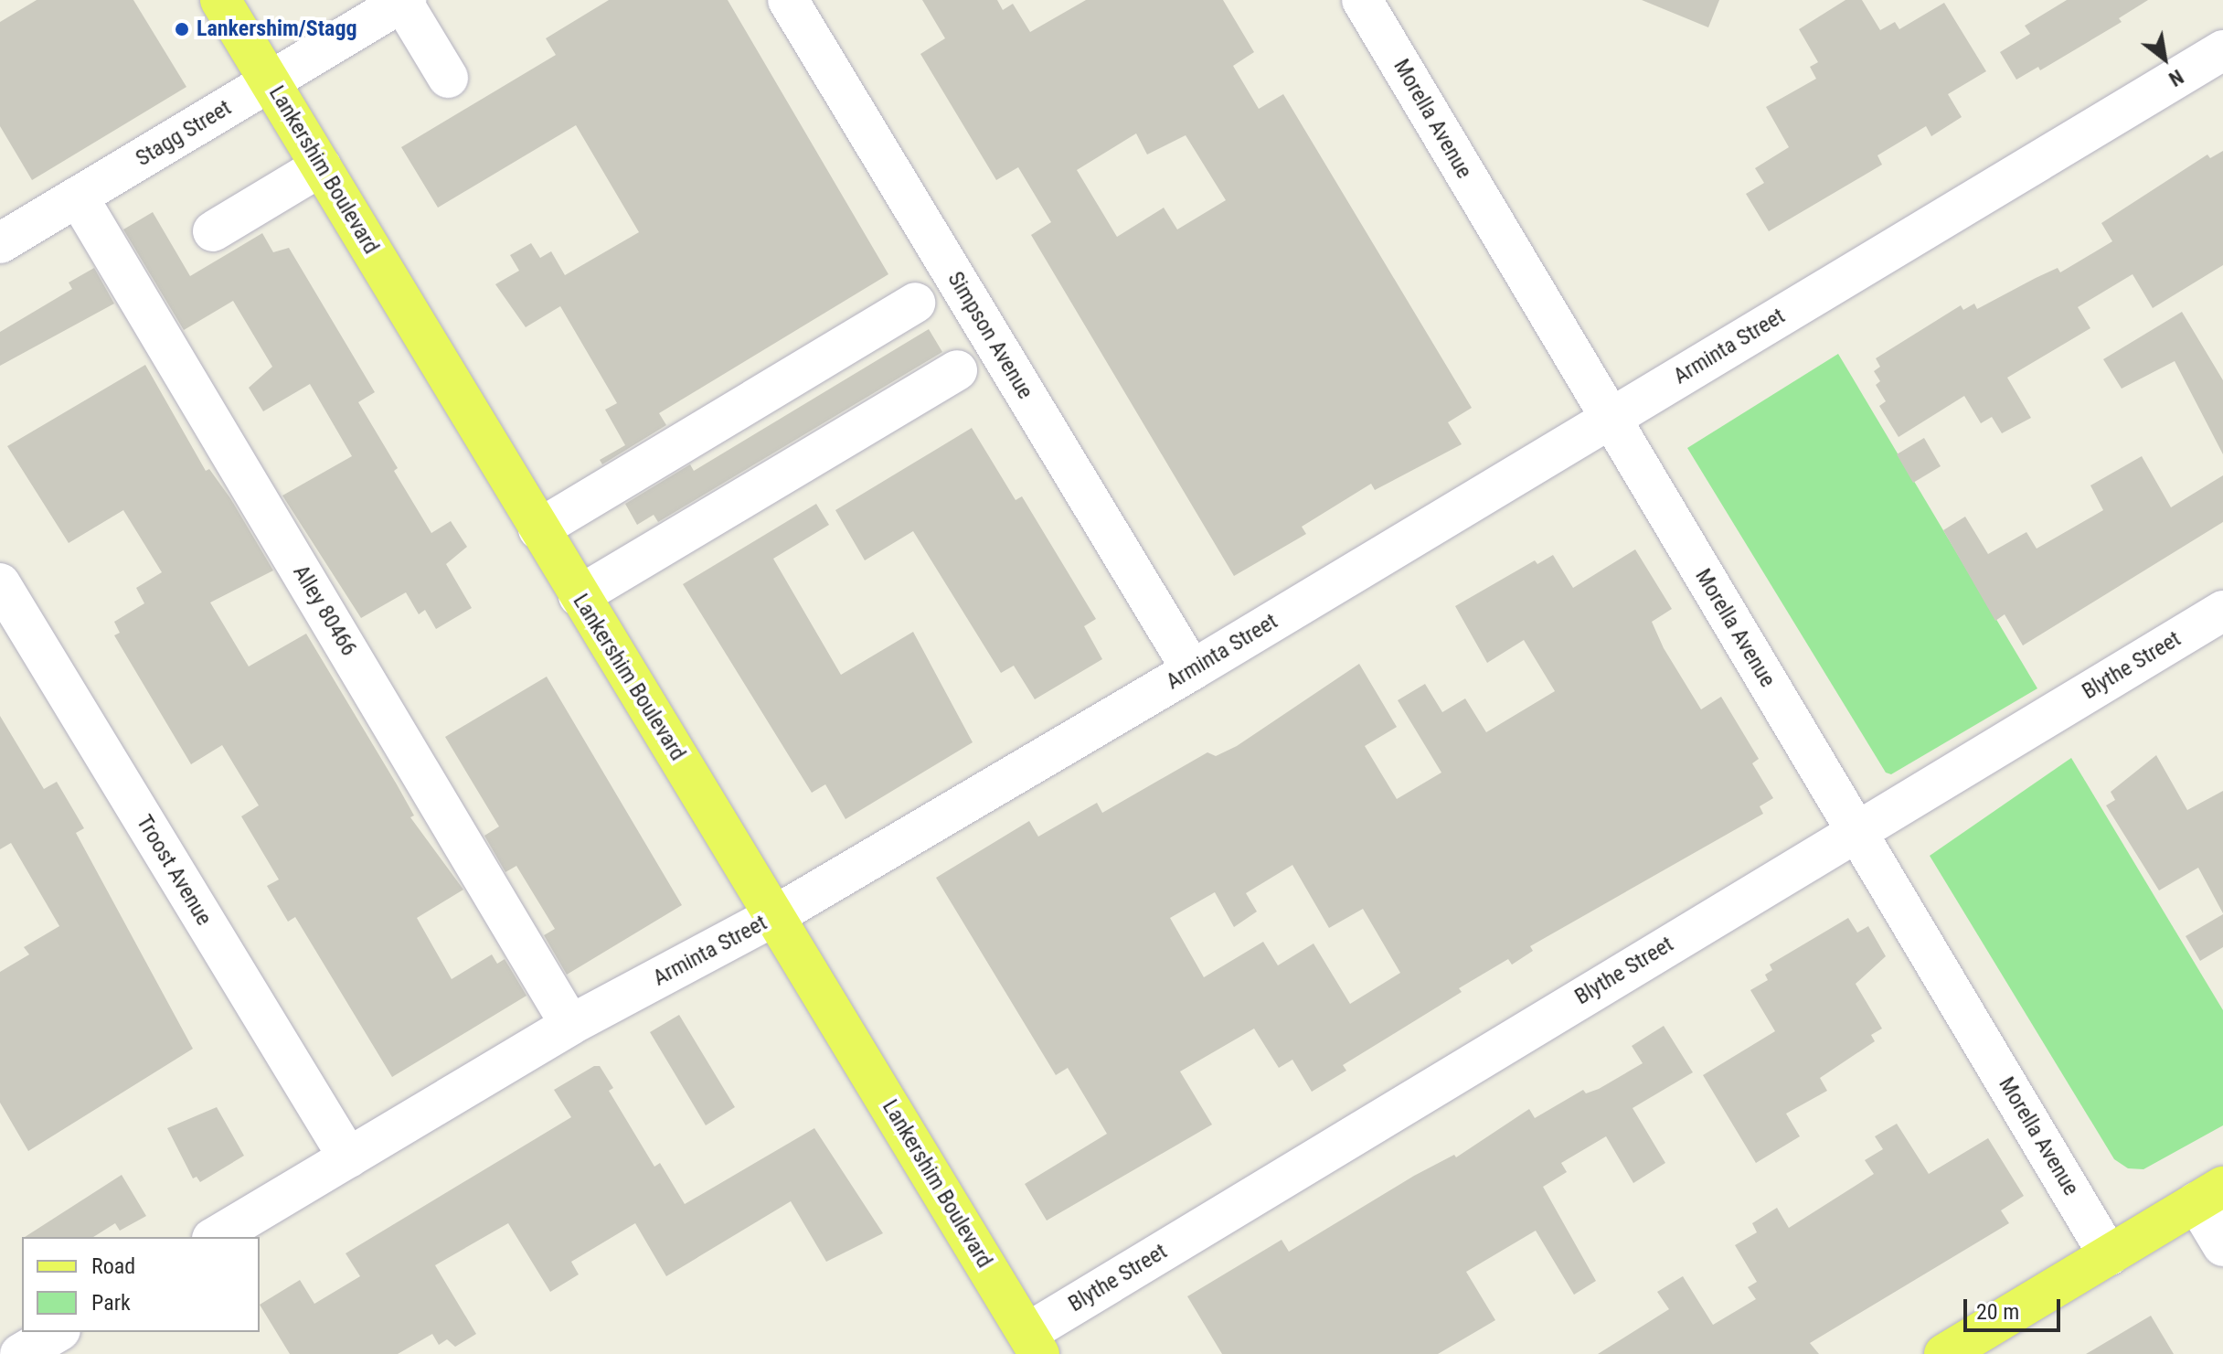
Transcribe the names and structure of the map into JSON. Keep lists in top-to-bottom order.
{
  "streets": {
    "main road": ["Lankershim Boulevard"],
    "street": [
      "Morella Avenue",
      "Stagg Street",
      "Simpson Avenue",
      "Arminta Street",
      "Alley 80466",
      "Blythe Street",
      "Troost Avenue"
    ]
  },
  "crossings": [
    ["Morella Avenue", "Arminta Street"],
    ["Morella Avenue", "Blythe Street"],
    ["Stagg Street", "Lankershim Boulevard"],
    ["Stagg Street", "Alley 80466"],
    ["Lankershim Boulevard", "Arminta Street"],
    ["Lankershim Boulevard", "Blythe Street"],
    ["Simpson Avenue", "Arminta Street"],
    ["Arminta Street", "Alley 80466"],
    ["Arminta Street", "Troost Avenue"]
  ],
  "places": ["Lankershim/Stagg"],
  "legend": ["Road", "Park"],
  "scale_bar": "20 m",
  "north": "bottom right"
}
